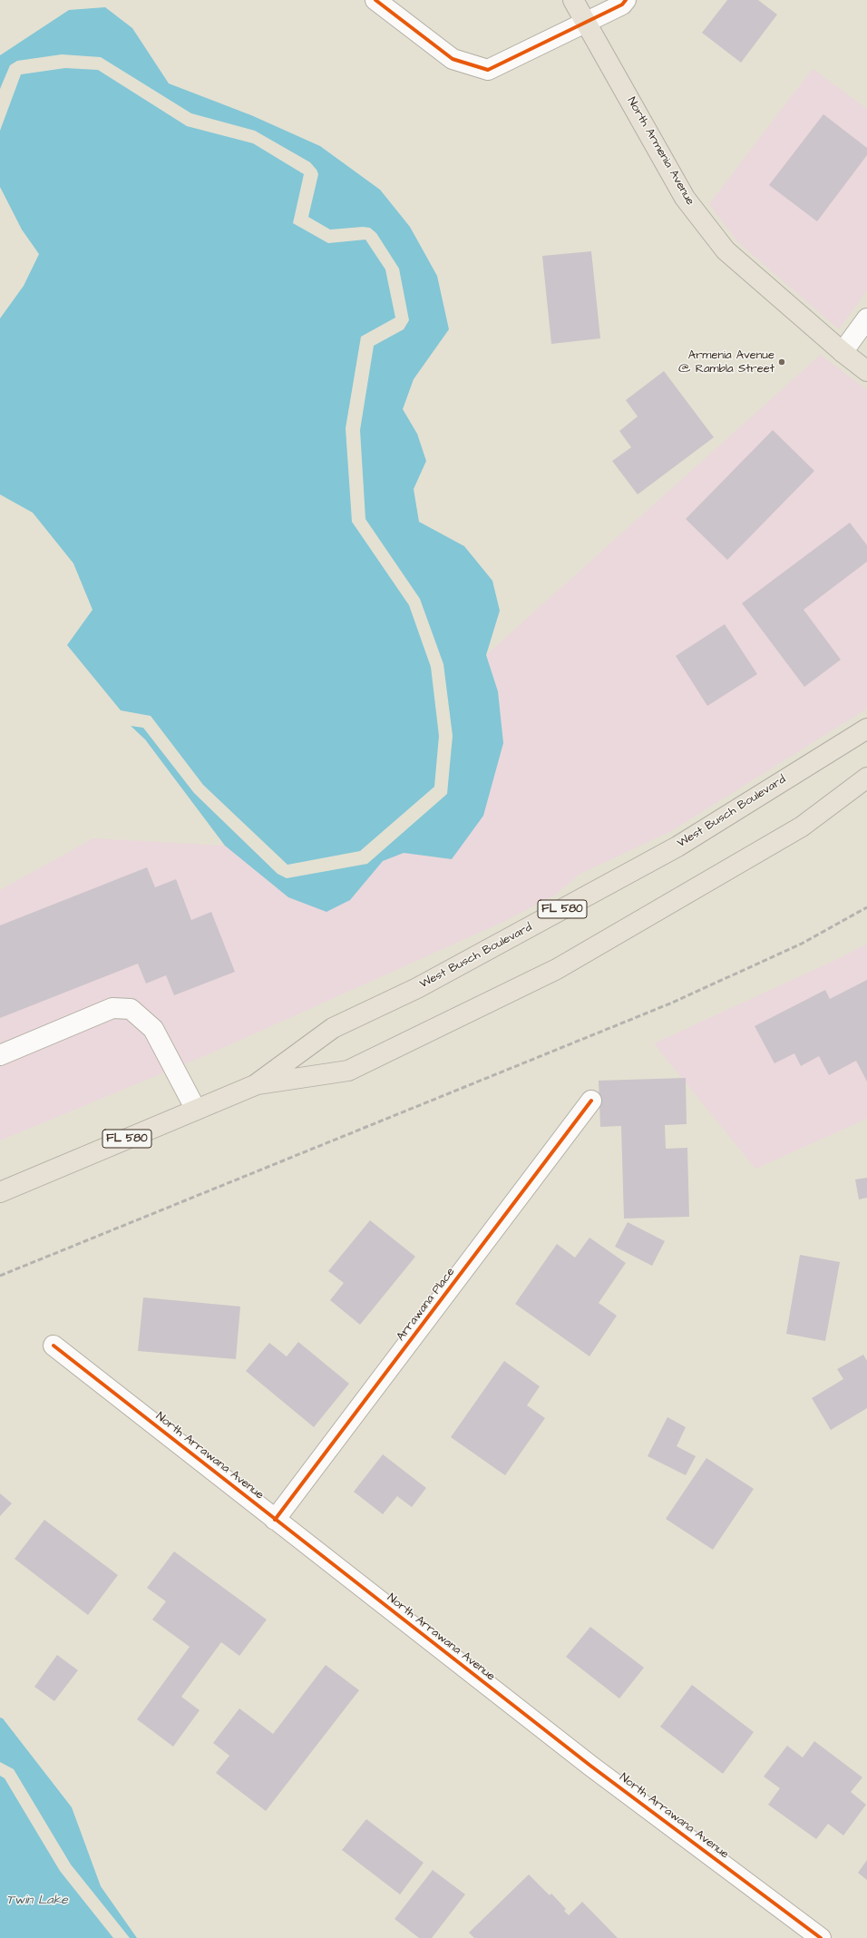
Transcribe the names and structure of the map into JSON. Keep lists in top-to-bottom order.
{
  "streets": {
    "main road": ["North Armenia Avenue", "West Busch Boulevard", "FL 580"],
    "street": ["Arrawana Place", "North Arrawana Avenue"]
  },
  "crossings": [
    ["Arrawana Place", "North Arrawana Avenue"]
  ],
  "water": ["Twin Lake"],
  "places": ["Armenia Avenue @ Rambla Street"]
}
